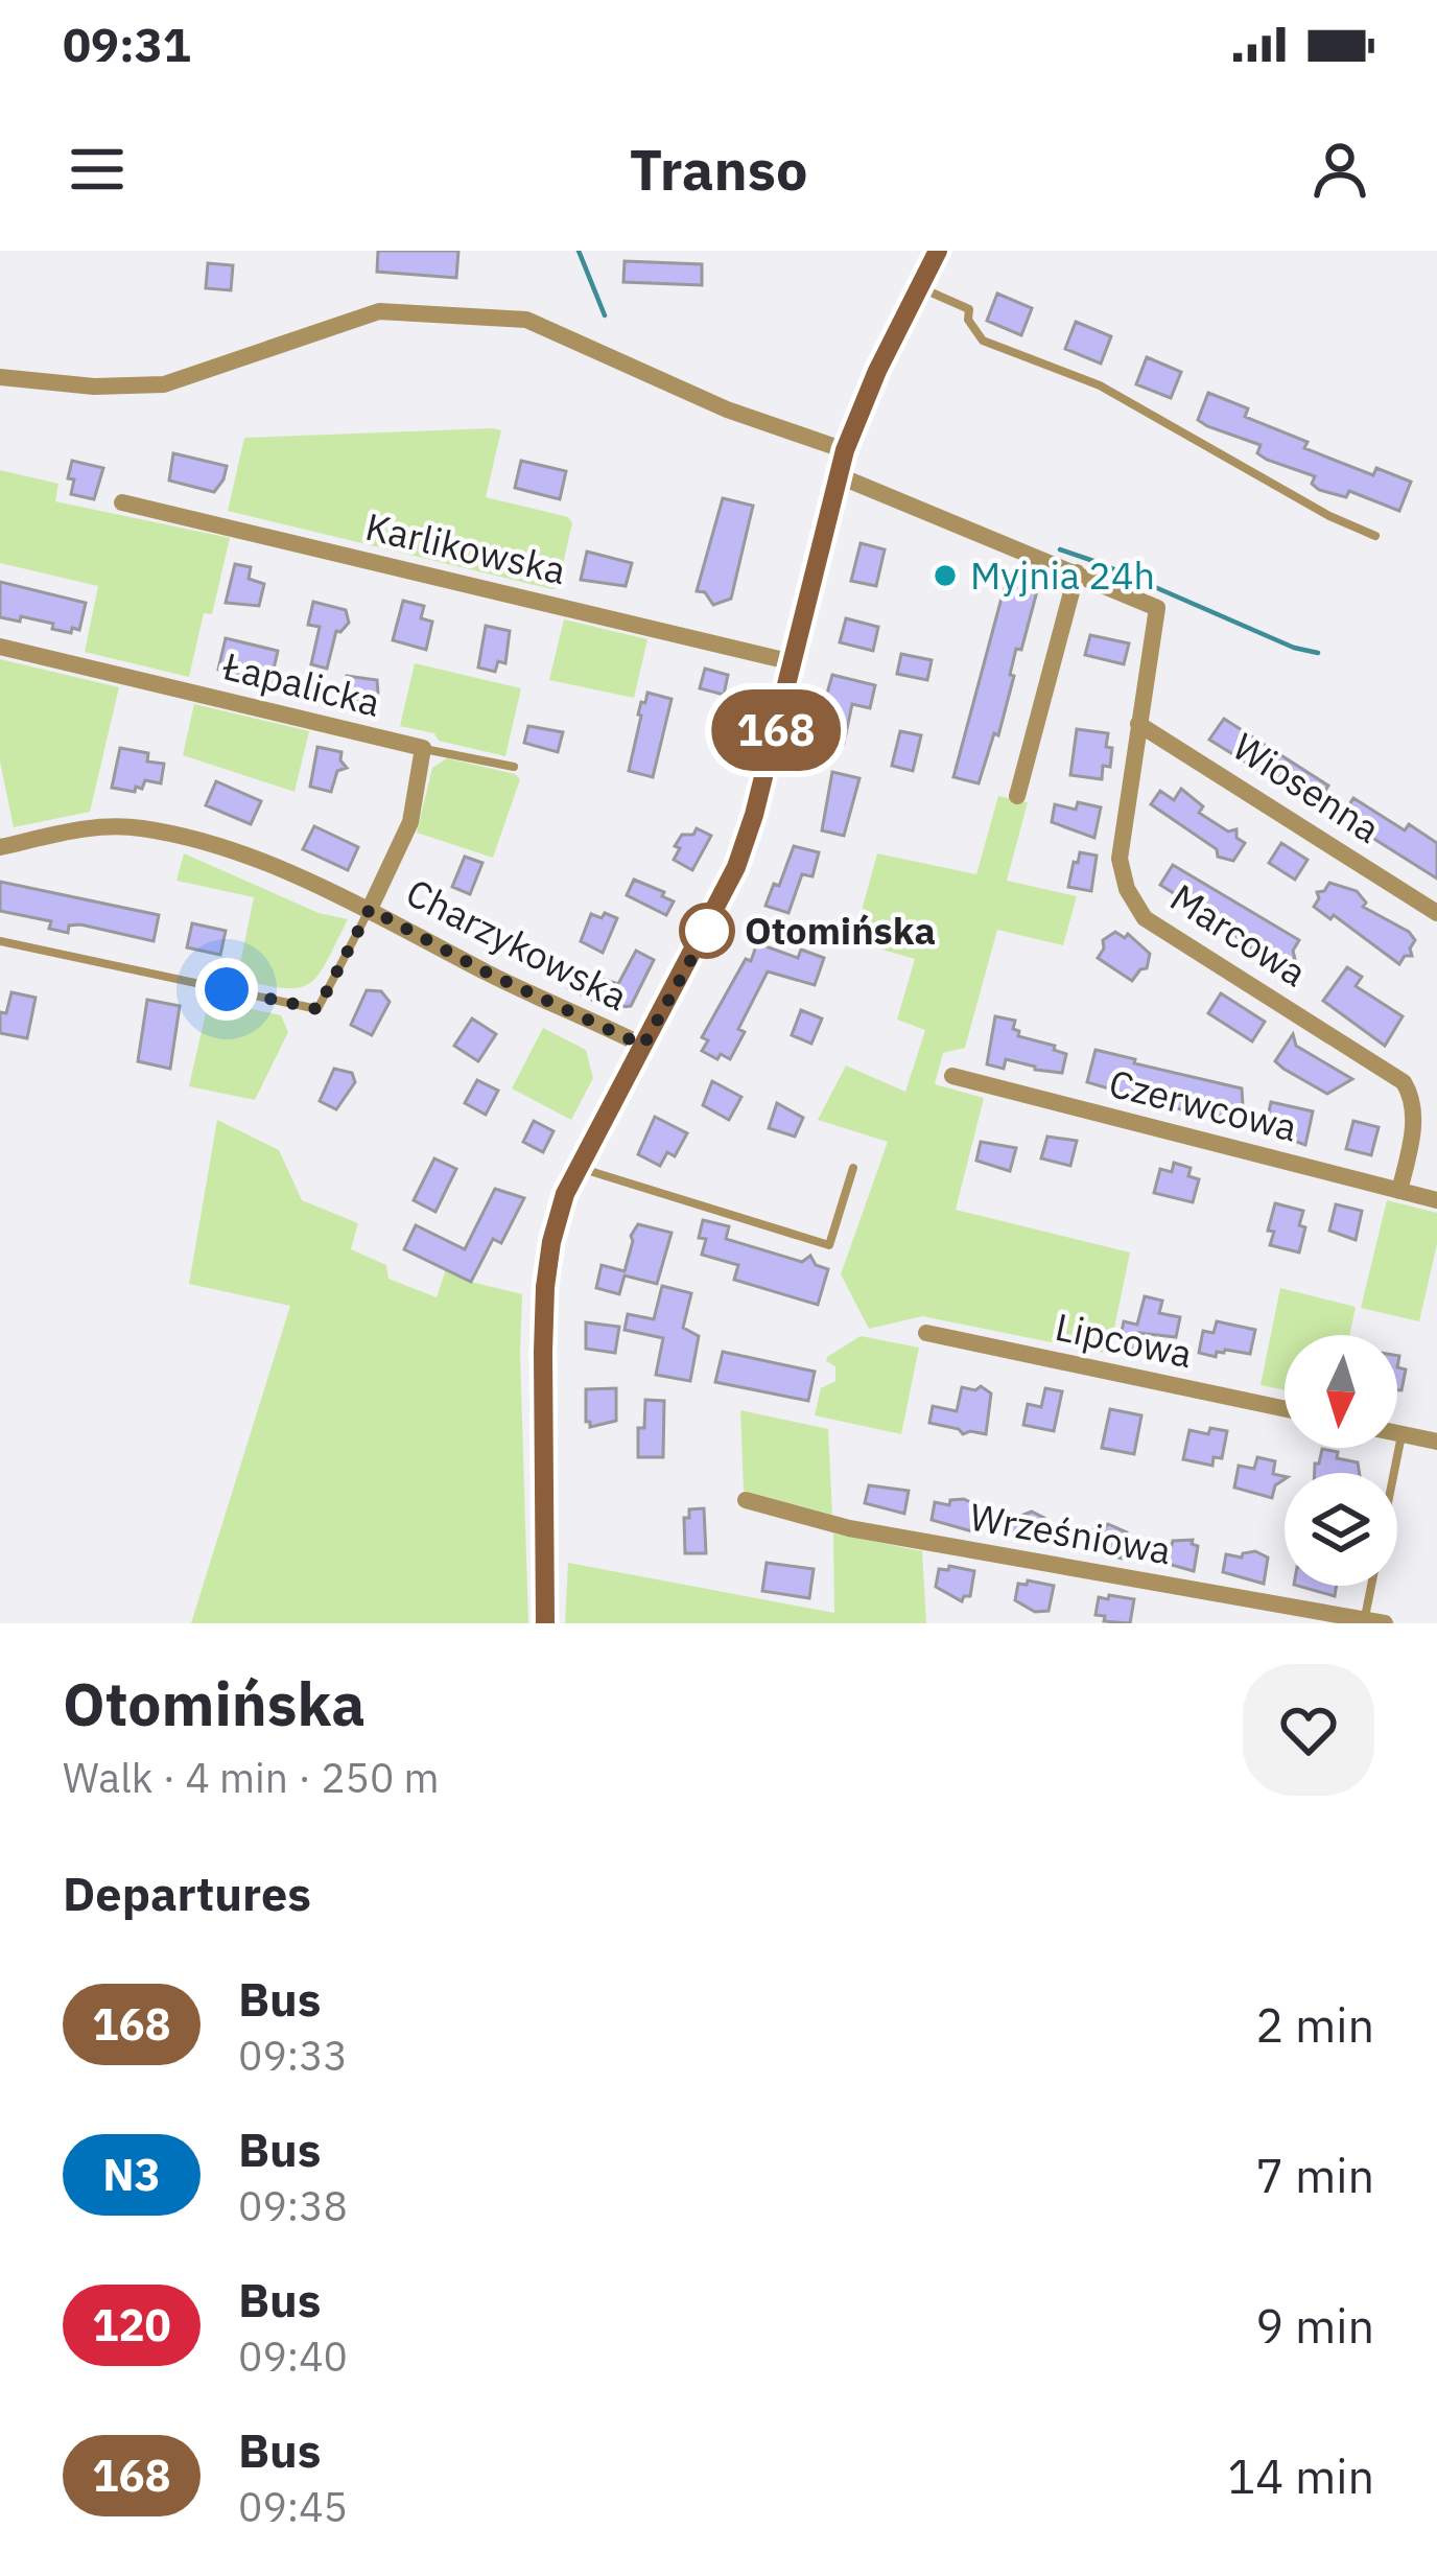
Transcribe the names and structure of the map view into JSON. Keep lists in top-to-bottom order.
{
  "streets": {
    "street": [
      "Karlikowska",
      "Łapalicka",
      "Wiosenna",
      "Marcowa",
      "Charzykowska",
      "Czerwcowa",
      "Lipcowa",
      "Wrześniowa"
    ]
  },
  "crossings": [
    ["Łapalicka", "Charzykowska"],
    ["Wiosenna", "Marcowa"],
    ["Marcowa", "Czerwcowa"]
  ],
  "places": ["Myjnia 24h", "Otomińska"],
  "lines": ["bus line 168"],
  "north": "bottom",
  "page": {
    "status": "09:31",
    "header": "Transo",
    "on_map": "168",
    "heading": [
      ["Otomińska", "Walk · 4 min · 250 m"],
      "Departures"
    ],
    "list": [
      {
        "mark": "168",
        "name": "Bus",
        "note": "09:33",
        "value": "2 min"
      },
      {
        "mark": "N3",
        "name": "Bus",
        "note": "09:38",
        "value": "7 min"
      },
      {
        "mark": "120",
        "name": "Bus",
        "note": "09:40",
        "value": "9 min"
      },
      {
        "mark": "168",
        "name": "Bus",
        "note": "09:45",
        "value": "14 min"
      }
    ]
  }
}
